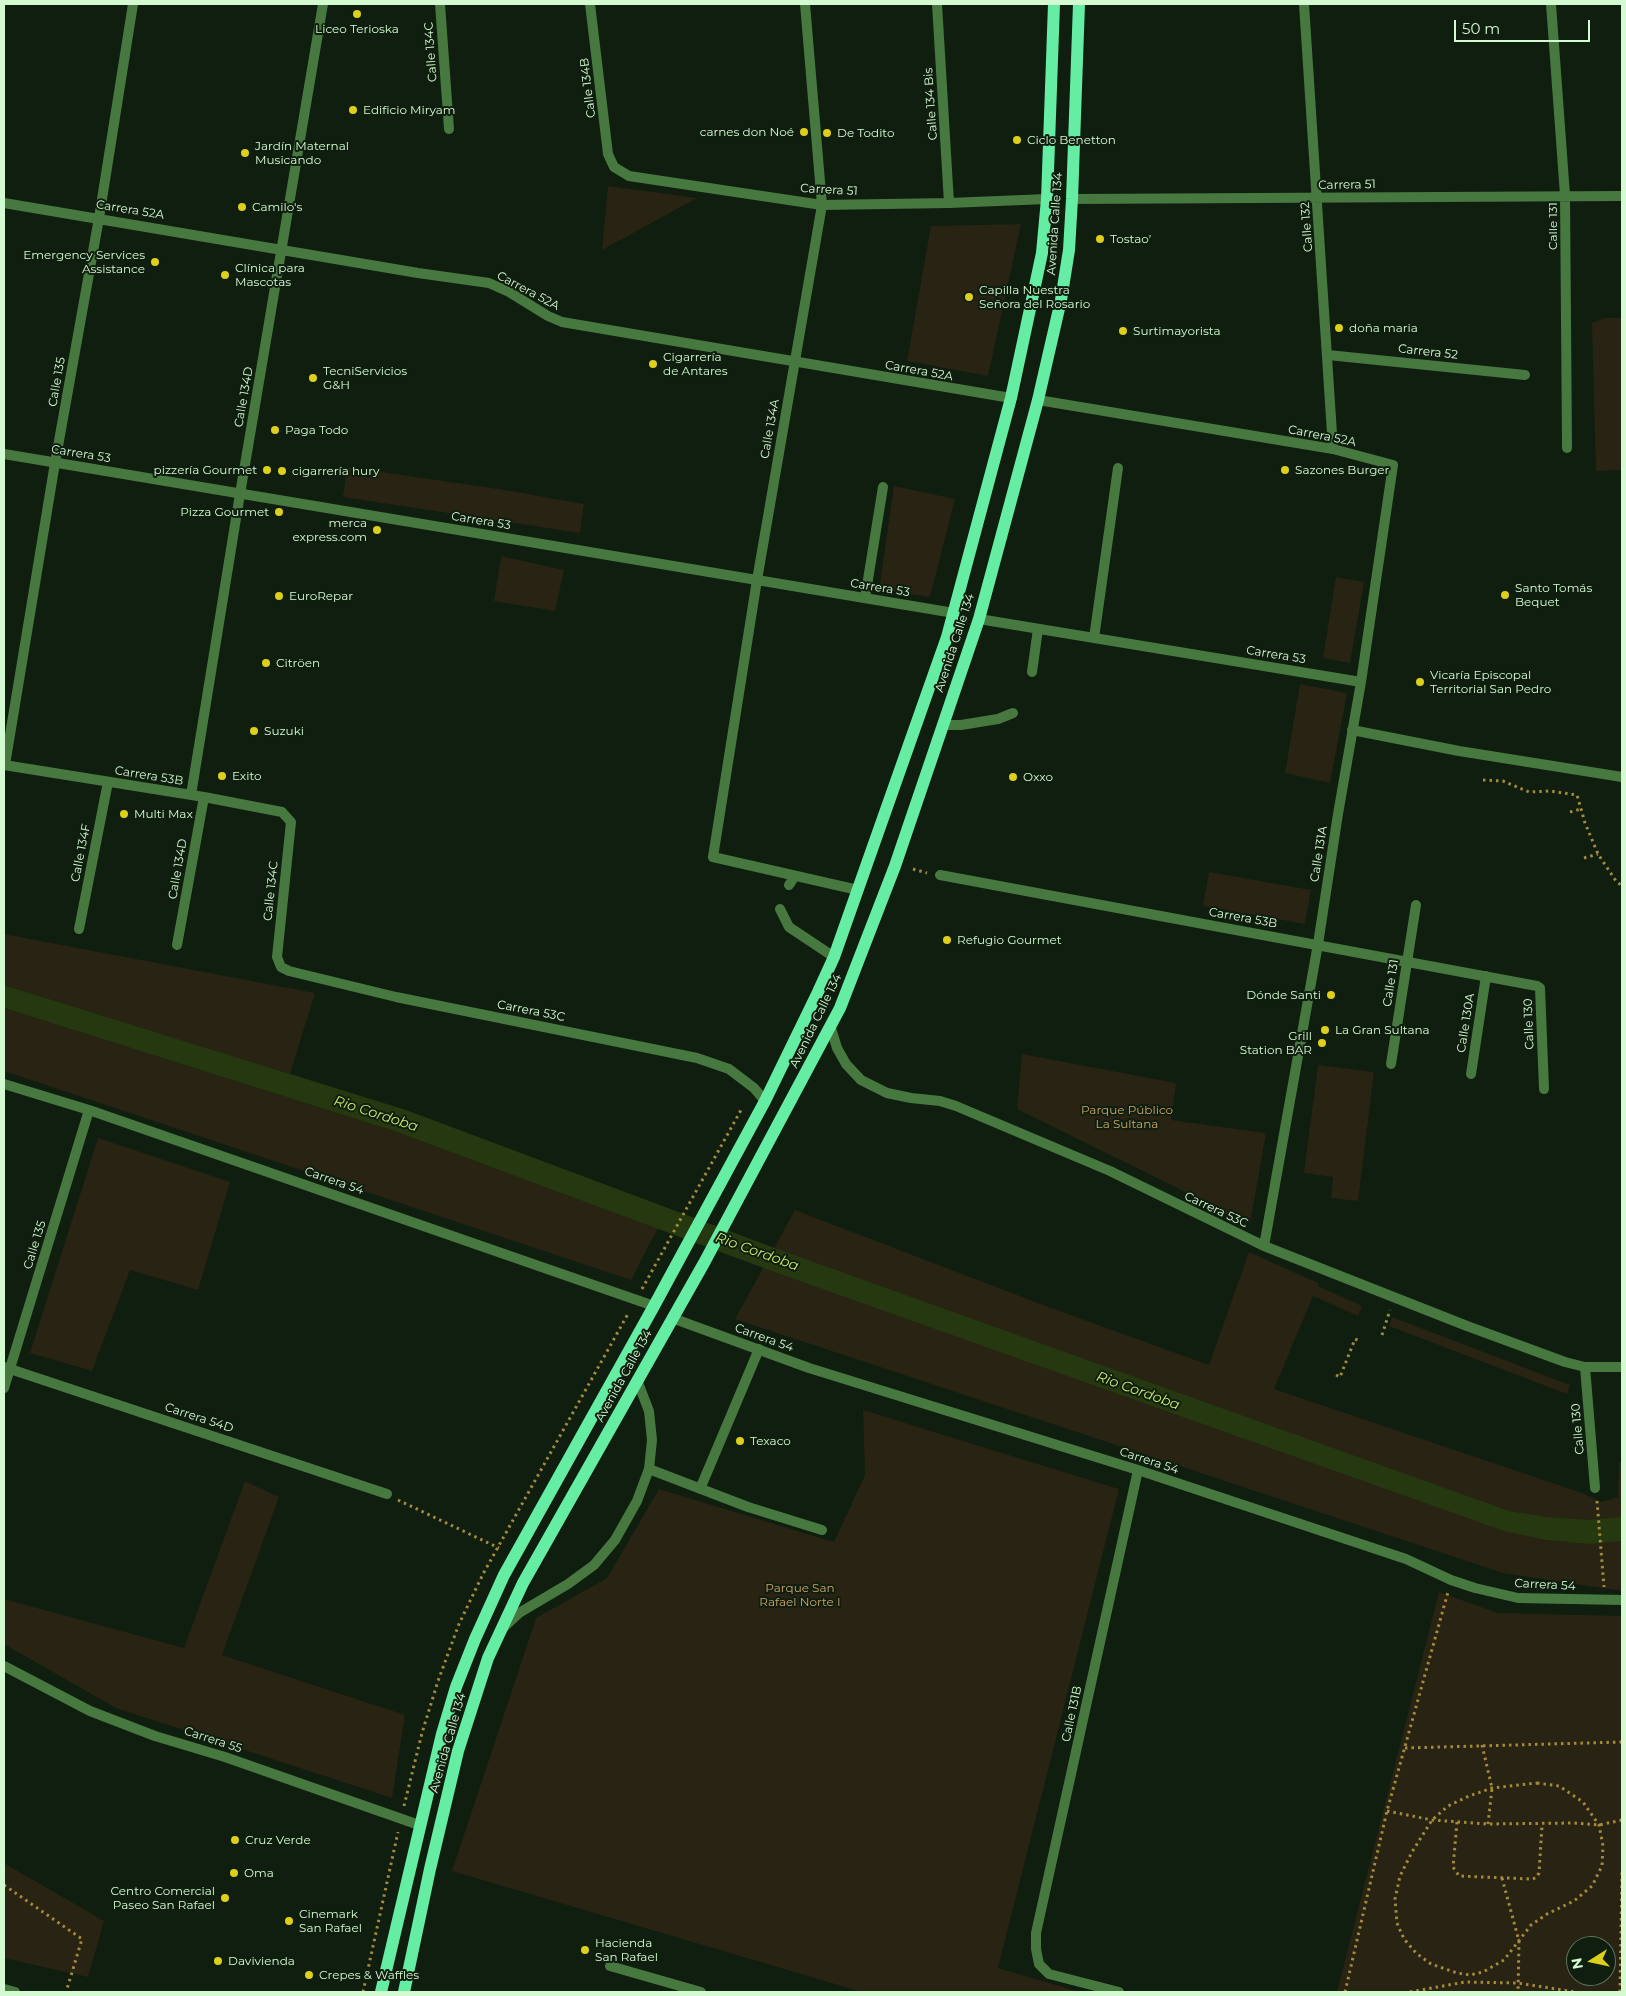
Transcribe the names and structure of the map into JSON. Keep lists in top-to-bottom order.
{
  "streets": {
    "main road": ["Avenida Calle 134"],
    "street": [
      "Calle 134C",
      "Calle 134B",
      "Calle 134 Bis",
      "Carrera 51",
      "Carrera 52A",
      "Calle 131",
      "Calle 132",
      "Carrera 52",
      "Calle 135",
      "Calle 134D",
      "Calle 134A",
      "Carrera 53",
      "Carrera 53B",
      "Calle 134F",
      "Calle 131A",
      "Carrera 53C",
      "Calle 130A",
      "Calle 130",
      "Carrera 54",
      "Carrera 54D",
      "Calle 131B",
      "Carrera 55"
    ]
  },
  "crossings": [
    ["Calle 134C", "Carrera 53B"],
    ["Calle 134C", "Carrera 53C"],
    ["Calle 134B", "Carrera 51"],
    ["Calle 134 Bis", "Carrera 51"],
    ["Carrera 51", "Avenida Calle 134"],
    ["Carrera 51", "Calle 131"],
    ["Carrera 51", "Calle 132"],
    ["Carrera 51", "Calle 134A"],
    ["Carrera 52A", "Avenida Calle 134"],
    ["Carrera 52A", "Calle 132"],
    ["Carrera 52A", "Calle 135"],
    ["Carrera 52A", "Calle 134D"],
    ["Carrera 52A", "Calle 134A"],
    ["Carrera 52A", "Calle 131A"],
    ["Avenida Calle 134", "Calle 134A"],
    ["Avenida Calle 134", "Carrera 53"],
    ["Avenida Calle 134", "Carrera 53C"],
    ["Avenida Calle 134", "Carrera 54"],
    ["Avenida Calle 134", "Carrera 55"],
    ["Calle 131", "Carrera 53B"],
    ["Calle 132", "Carrera 52"],
    ["Calle 135", "Carrera 53"],
    ["Calle 135", "Carrera 53B"],
    ["Calle 135", "Carrera 54"],
    ["Calle 135", "Carrera 54D"],
    ["Calle 134D", "Carrera 53"],
    ["Calle 134D", "Carrera 53B"],
    ["Calle 134A", "Carrera 53"],
    ["Carrera 53", "Calle 131A"],
    ["Carrera 53B", "Calle 134F"],
    ["Carrera 53B", "Calle 131A"],
    ["Carrera 53B", "Calle 130A"],
    ["Carrera 53B", "Calle 130"],
    ["Calle 131A", "Carrera 53C"],
    ["Carrera 53C", "Calle 130"],
    ["Carrera 54", "Calle 131B"]
  ],
  "water": ["Rio Cordoba"],
  "parks": ["Parque Público La Sultana", "Parque San Rafael Norte I"],
  "places": [
    "Liceo Terioska",
    "Edificio Miryam",
    "carnes don Noé",
    "De Todito",
    "Ciclo Benetton",
    "Jardín Maternal Musicando",
    "Camilo's",
    "Tostao’",
    "Emergency Services Assistance",
    "Clínica para Mascotas",
    "Capilla Nuestra Señora del Rosario",
    "doña maria",
    "Surtimayorista",
    "Cigarrería de Antares",
    "TecniServicios G&H",
    "Paga Todo",
    "pizzería Gourmet",
    "Sazones Burger",
    "cigarrería hury",
    "Pizza Gourmet",
    "merca express.com",
    "Santo Tomás Bequet",
    "EuroRepar",
    "Citröen",
    "Vicaría Episcopal Territorial San Pedro",
    "Suzuki",
    "Exito",
    "Oxxo",
    "Multi Max",
    "Refugio Gourmet",
    "Dónde Santi",
    "La Gran Sultana",
    "Grill Station BAR",
    "Texaco",
    "Cruz Verde",
    "Oma",
    "Centro Comercial Paseo San Rafael",
    "Cinemark San Rafael",
    "Hacienda San Rafael",
    "Davivienda",
    "Crepes & Waffles"
  ],
  "scale_bar": "50 m",
  "north": "left"
}
